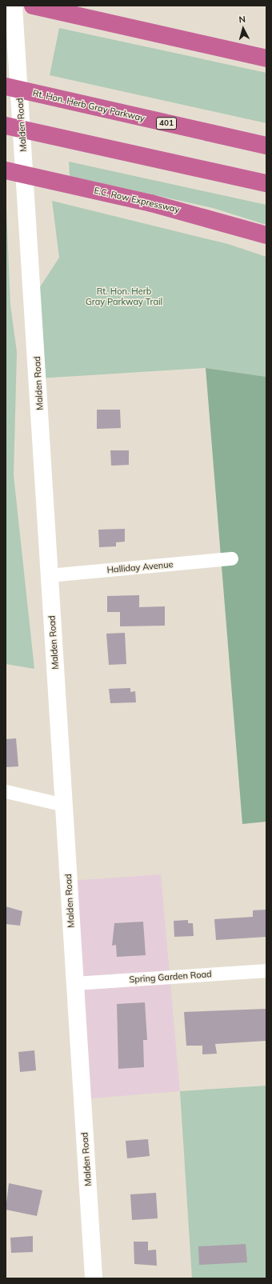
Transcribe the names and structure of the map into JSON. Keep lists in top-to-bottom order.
{
  "streets": {
    "highway": ["Rt. Hon. Herb Gray Parkway", "401", "E.C. Row Expressway"],
    "main road": ["Malden Road"],
    "street": ["Halliday Avenue", "Spring Garden Road"]
  },
  "crossings": [
    ["Malden Road", "Halliday Avenue"],
    ["Malden Road", "Spring Garden Road"]
  ],
  "parks": ["Rt. Hon. Herb Gray Parkway Trail"],
  "north": "top"
}
